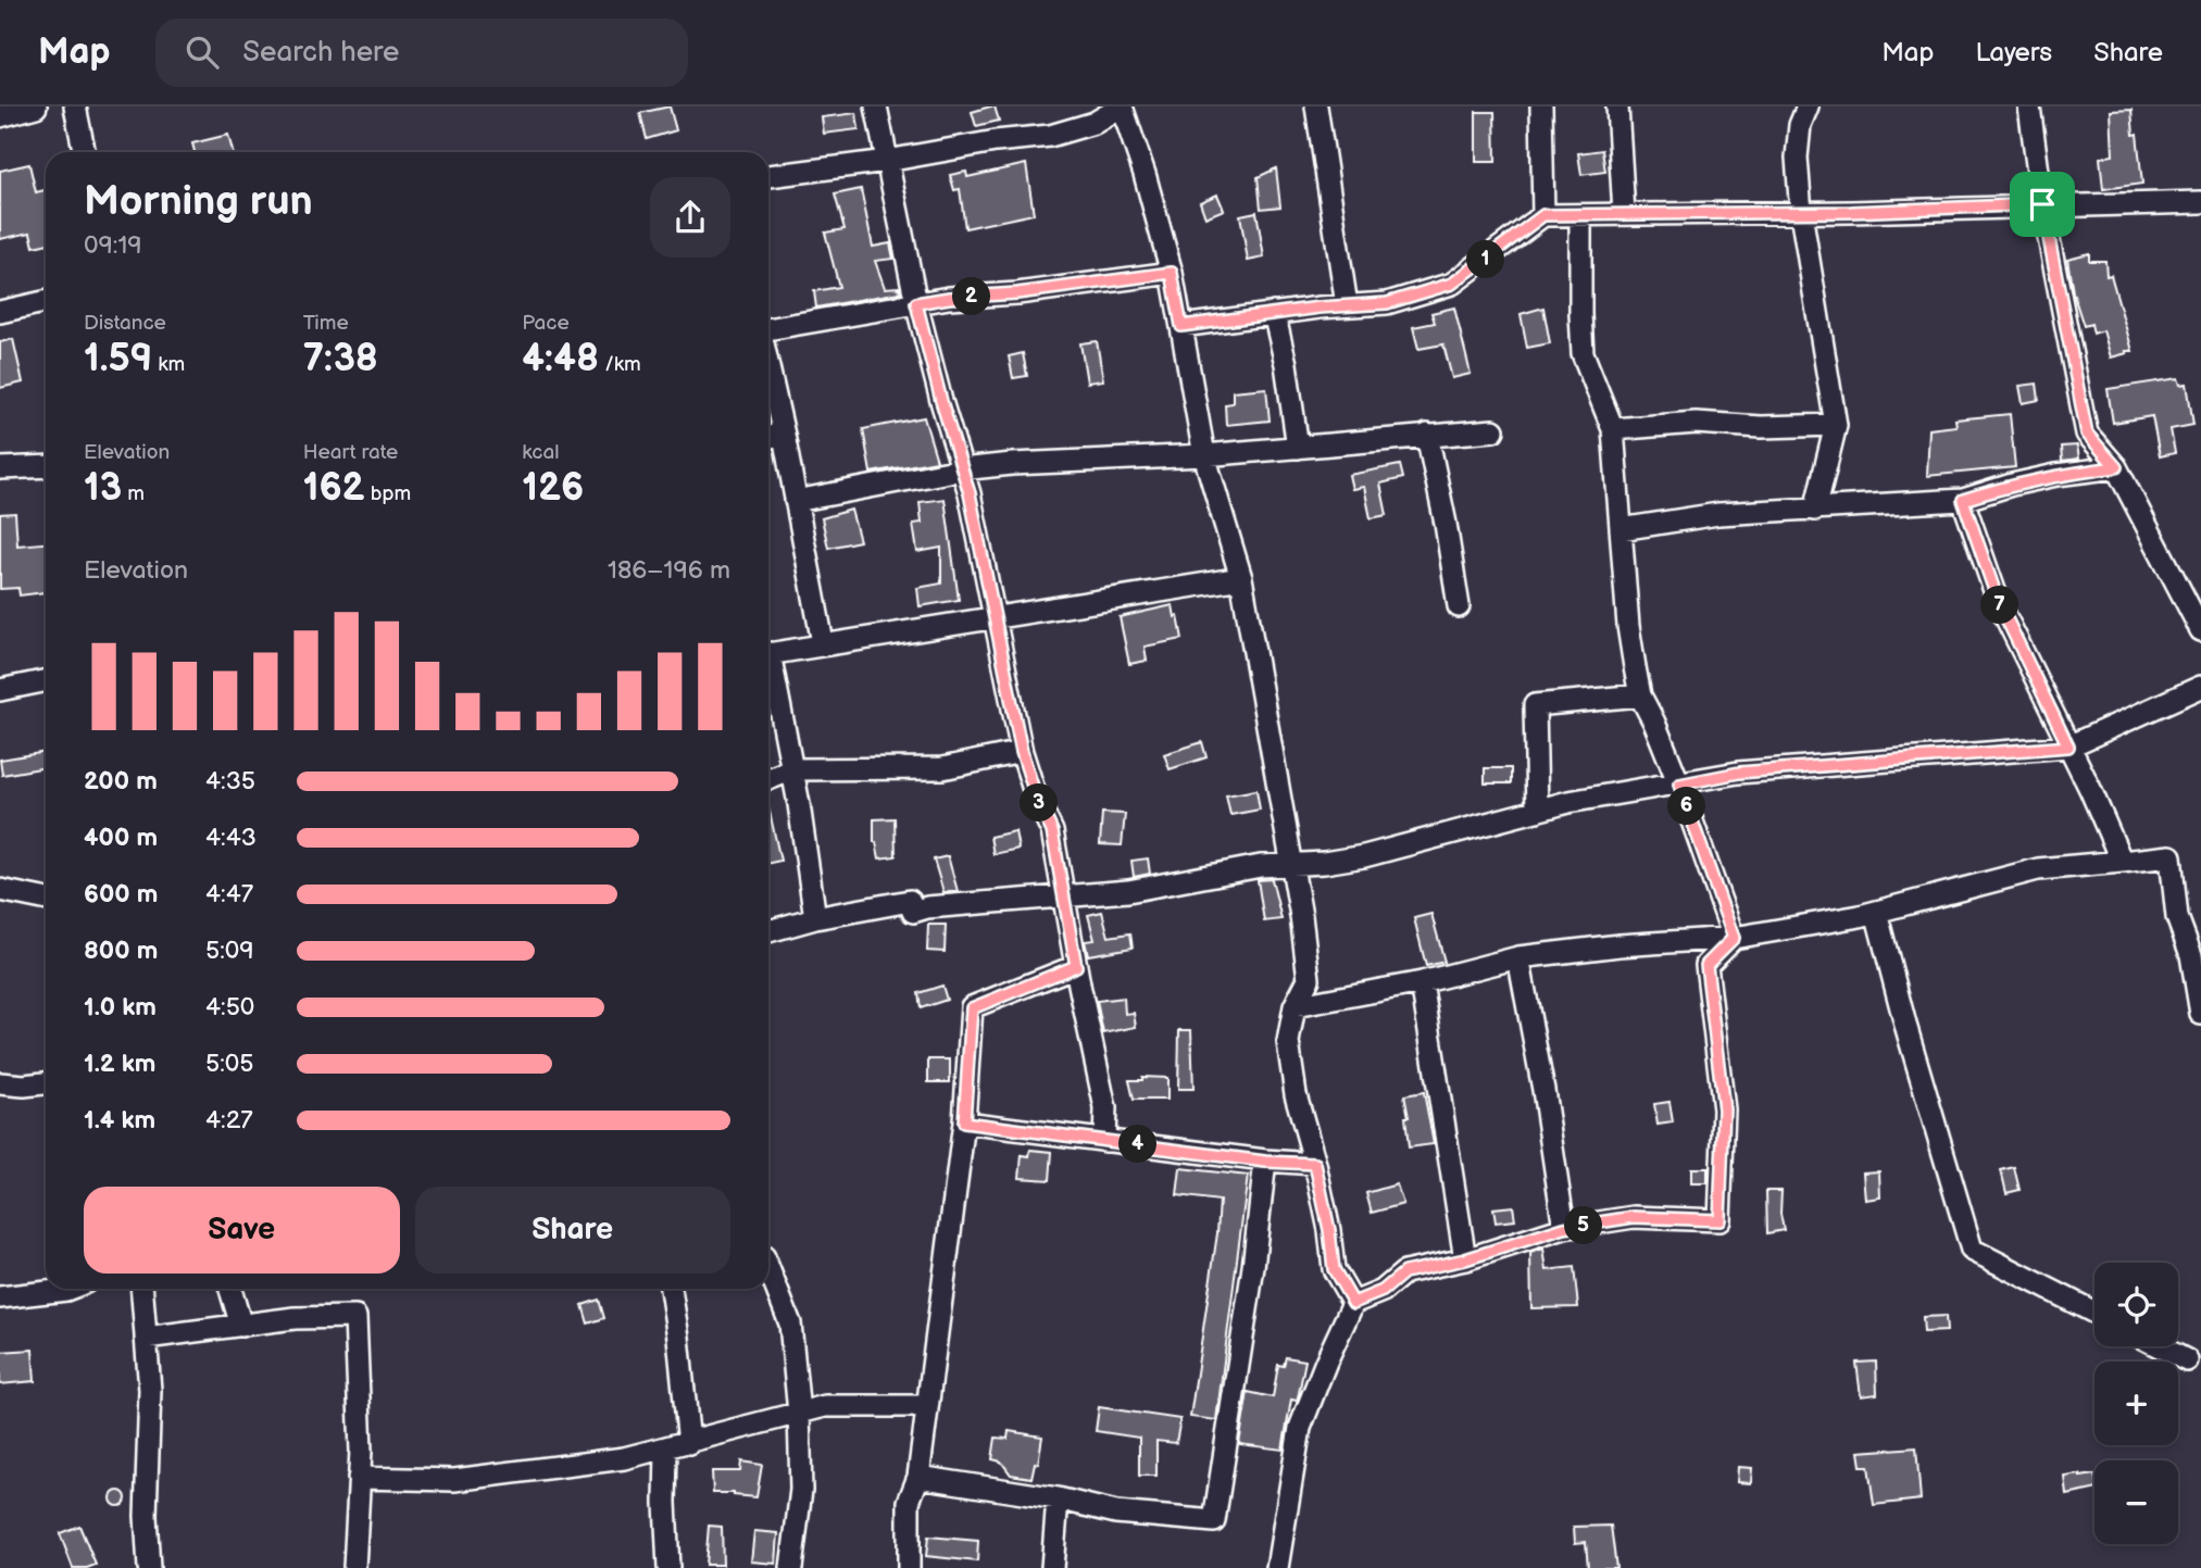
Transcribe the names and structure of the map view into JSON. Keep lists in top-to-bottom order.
{
  "page": {
    "header": "Map",
    "search": "Search here",
    "nav": ["Map", "Layers", "Share"],
    "heading": ["Morning run", "09:19"],
    "pins": [
      "1",
      "2",
      "7",
      "3",
      "6",
      "4",
      "5"
    ],
    "stats": [
      ["Distance", "1.59 km"],
      ["Time", "7:38"],
      ["Pace", "4:48 /km"],
      ["Elevation", "13 m"],
      ["Heart rate", "162 bpm"],
      ["kcal", "126"]
    ],
    "chart": ["Elevation", "186–196 m"],
    "list": [
      {
        "name": "200 m",
        "note": "4:35"
      },
      {
        "name": "400 m",
        "note": "4:43"
      },
      {
        "name": "600 m",
        "note": "4:47"
      },
      {
        "name": "800 m",
        "note": "5:09"
      },
      {
        "name": "1.0 km",
        "note": "4:50"
      },
      {
        "name": "1.2 km",
        "note": "5:05"
      },
      {
        "name": "1.4 km",
        "note": "4:27"
      }
    ],
    "buttons": ["Save", "Share"],
    "map_buttons": ["+", "−"]
  }
}
